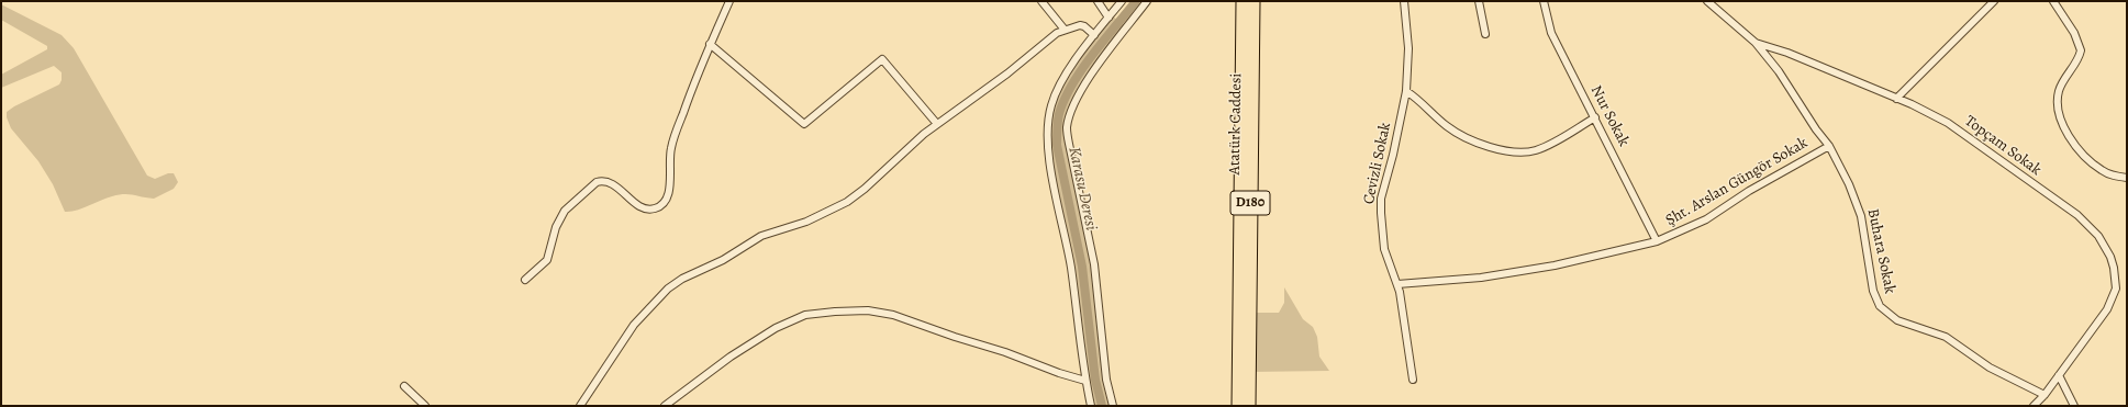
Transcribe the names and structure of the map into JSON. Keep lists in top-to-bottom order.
{
  "streets": {
    "highway": ["Atatürk Caddesi", "D180"],
    "street": [
      "Nur Sokak",
      "Topçam Sokak",
      "Cevizli Sokak",
      "Şht. Arslan Güngör Sokak",
      "Buhara Sokak"
    ]
  },
  "crossings": [
    ["Nur Sokak", "Şht. Arslan Güngör Sokak"],
    ["Topçam Sokak", "Buhara Sokak"],
    ["Cevizli Sokak", "Şht. Arslan Güngör Sokak"],
    ["Şht. Arslan Güngör Sokak", "Buhara Sokak"]
  ],
  "water": ["Karasu Deresi"]
}
